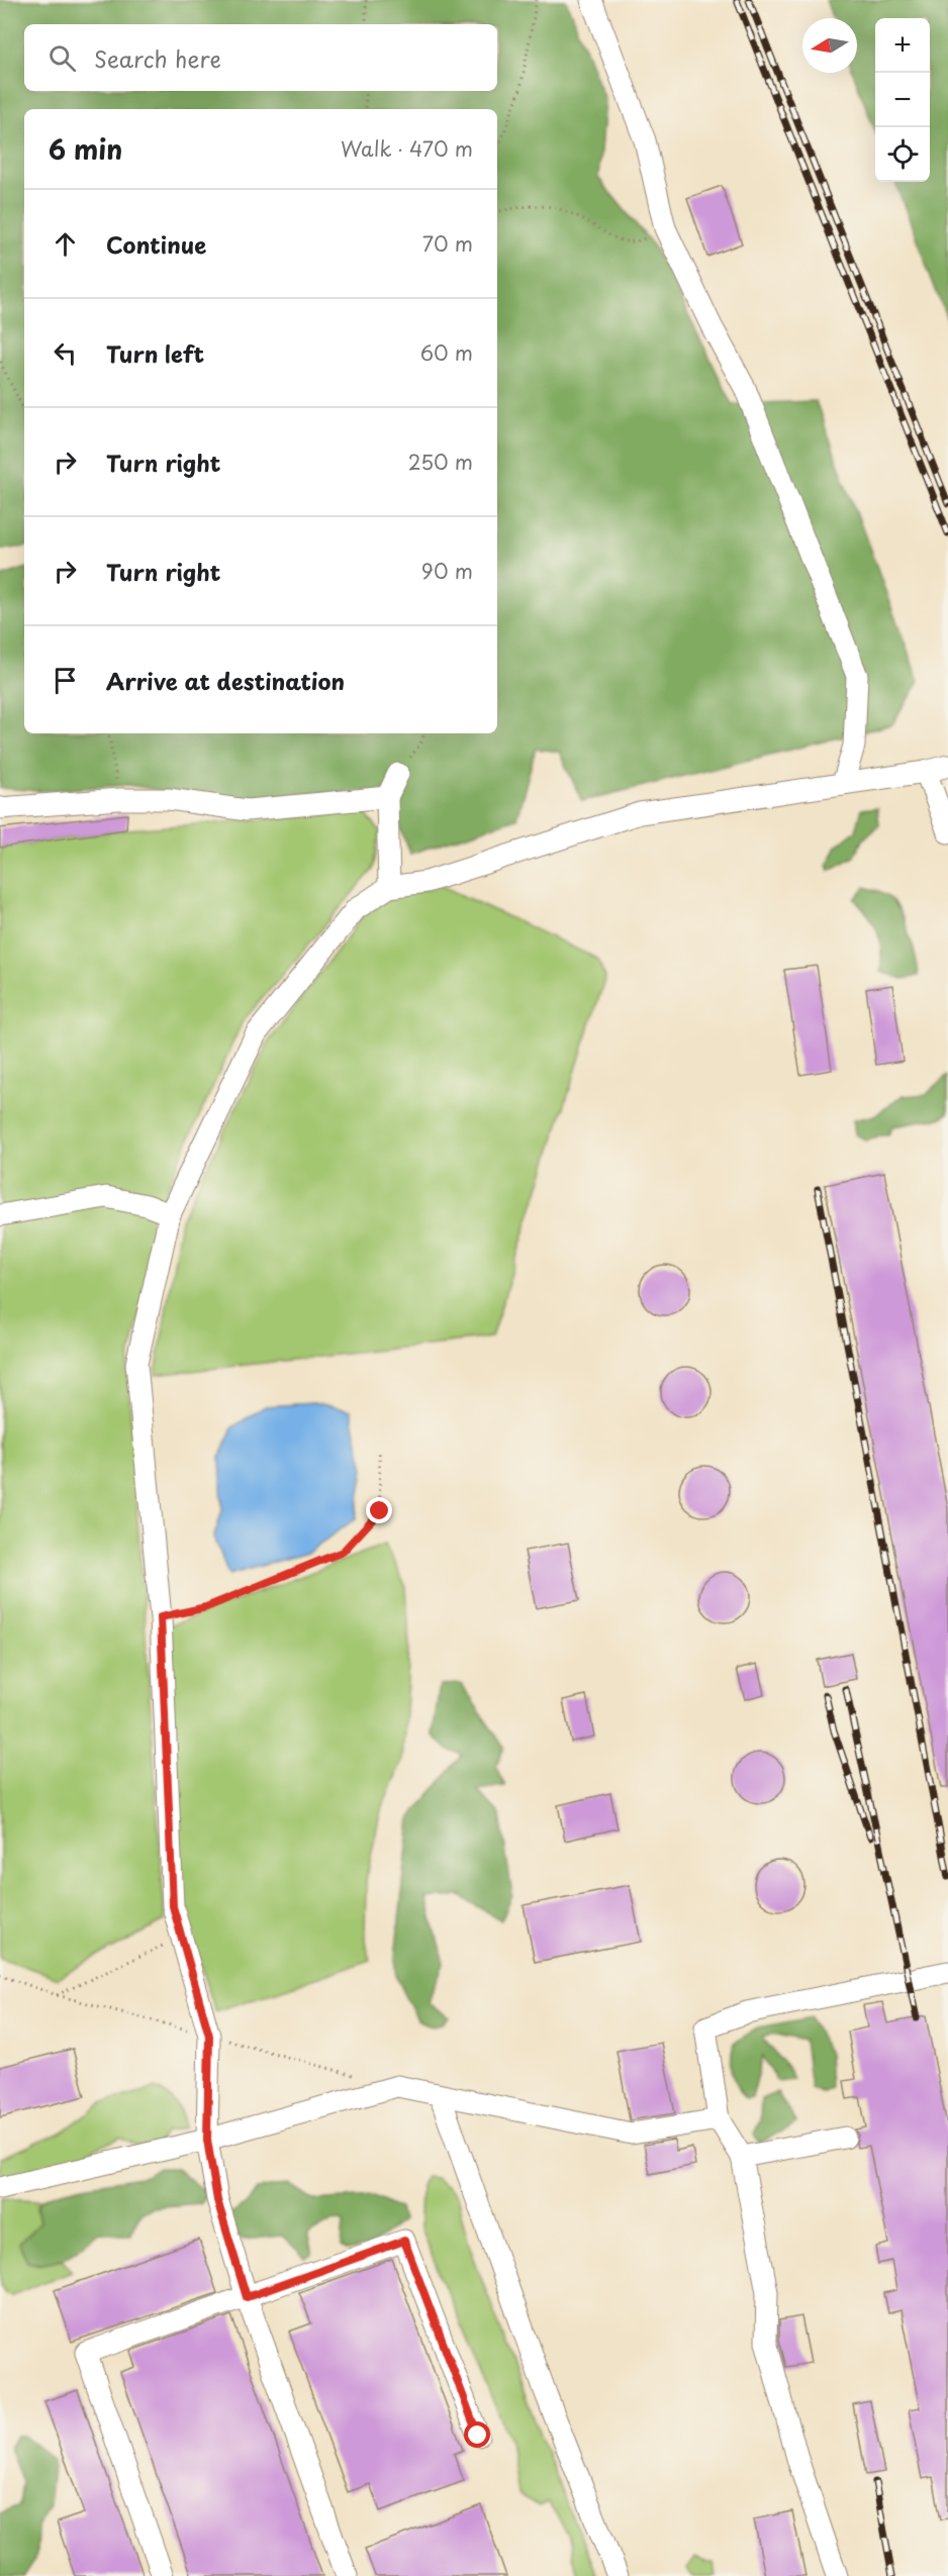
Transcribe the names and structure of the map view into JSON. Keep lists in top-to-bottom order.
{
  "north": "left",
  "page": {
    "map_buttons": ["+", "−"],
    "search": "Search here",
    "heading": ["6 min", "Walk · 470 m"],
    "list": [
      ["Continue", "70 m"],
      ["Turn left", "60 m"],
      ["Turn right", "250 m"],
      ["Turn right", "90 m"],
      "Arrive at destination"
    ]
  }
}
